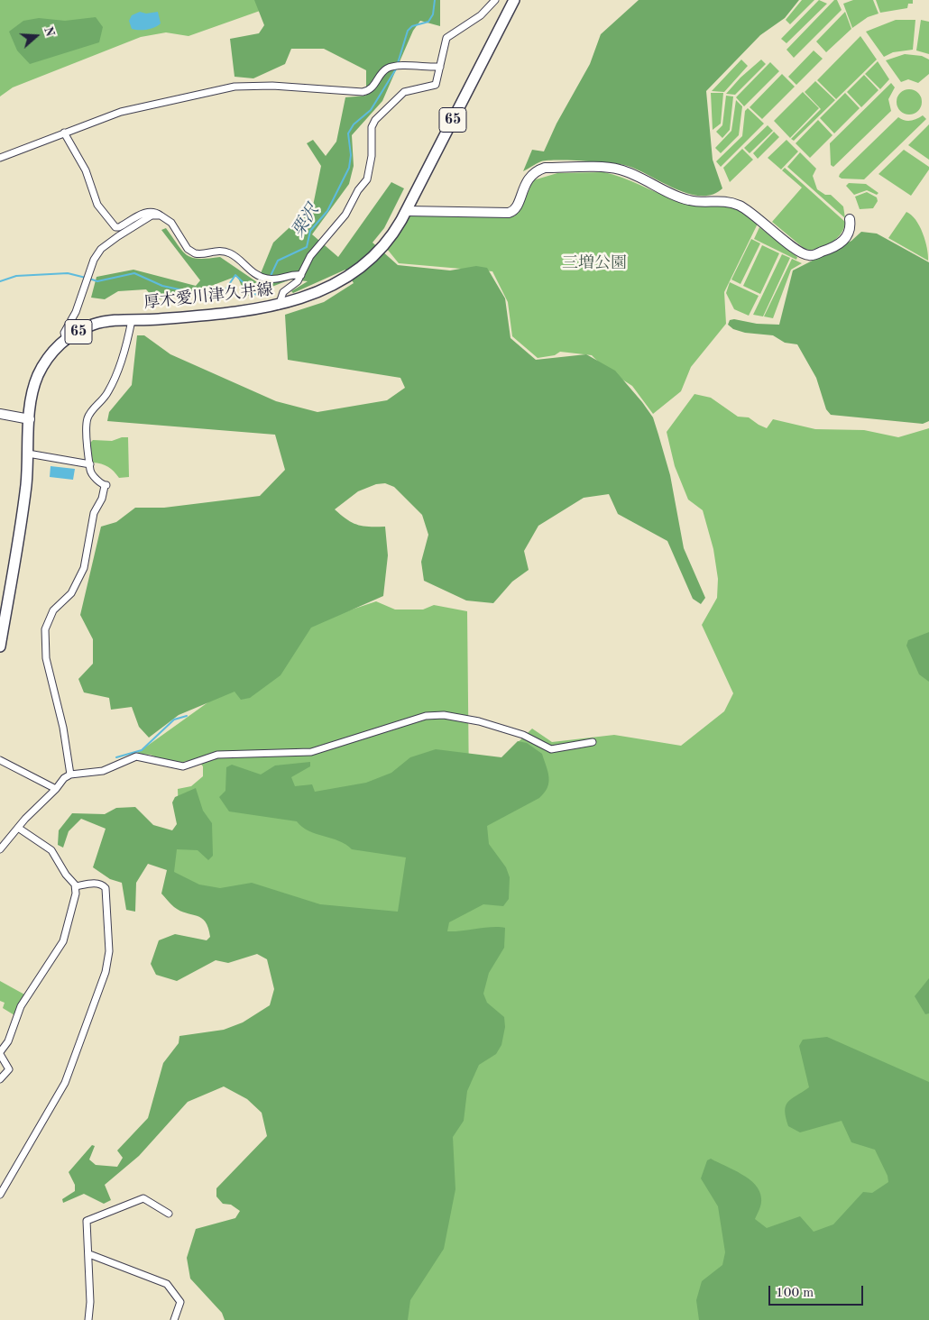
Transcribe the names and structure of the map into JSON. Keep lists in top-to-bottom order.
{
  "streets": {
    "main road": ["65", "厚木愛川津久井線"]
  },
  "water": ["栗沢"],
  "parks": ["三増公園"],
  "scale_bar": "100 m",
  "north": "right"
}
